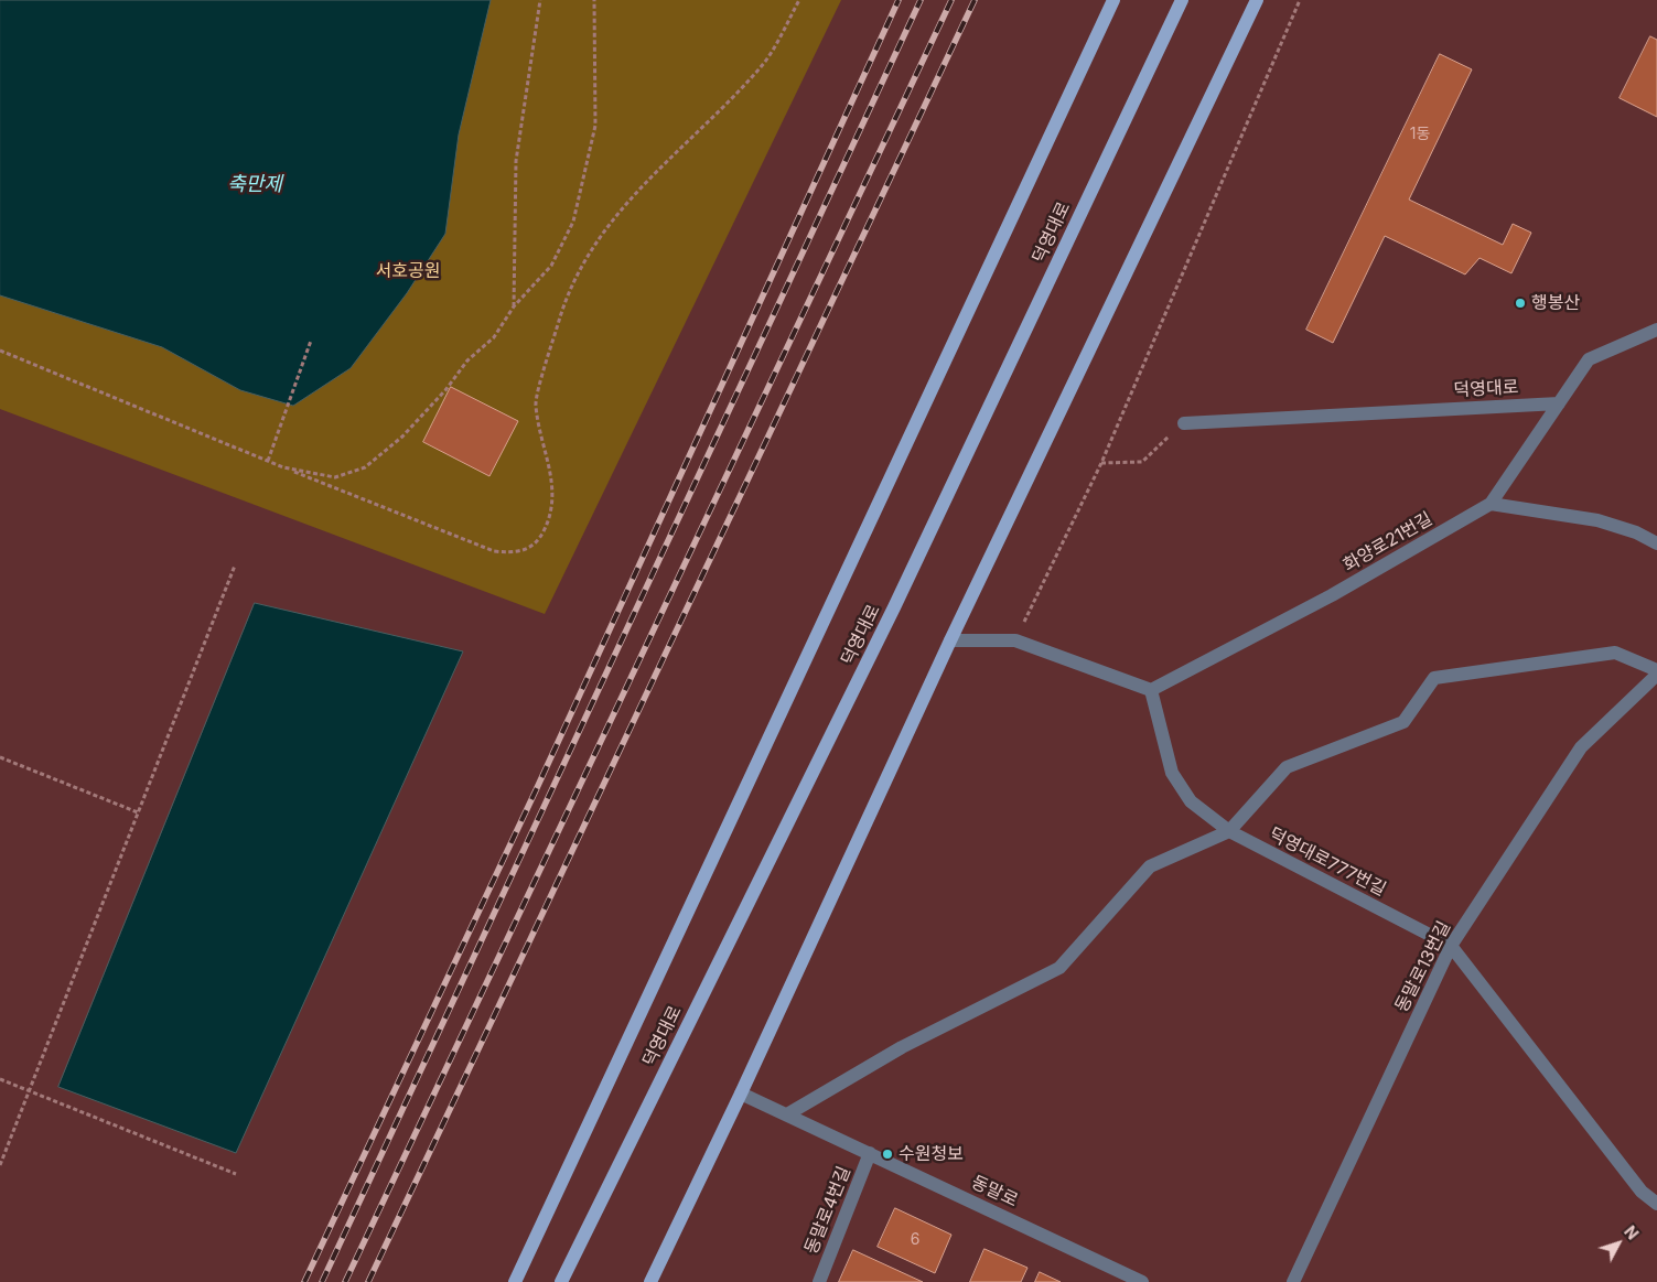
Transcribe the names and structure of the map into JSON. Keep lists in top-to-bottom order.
{
  "streets": {
    "main road": ["덕영대로"],
    "street": [
      "화양로21번길",
      "덕영대로777번길",
      "동말로13번길",
      "동말로",
      "동말로4번길"
    ]
  },
  "crossings": [
    ["화양로21번길", "덕영대로777번길"],
    ["덕영대로777번길", "동말로13번길"],
    ["동말로", "동말로4번길"]
  ],
  "water": ["축만제"],
  "parks": ["서호공원"],
  "places": ["행봉산", "수원청보"],
  "house_numbers": ["1동", "6"],
  "north": "top right"
}
